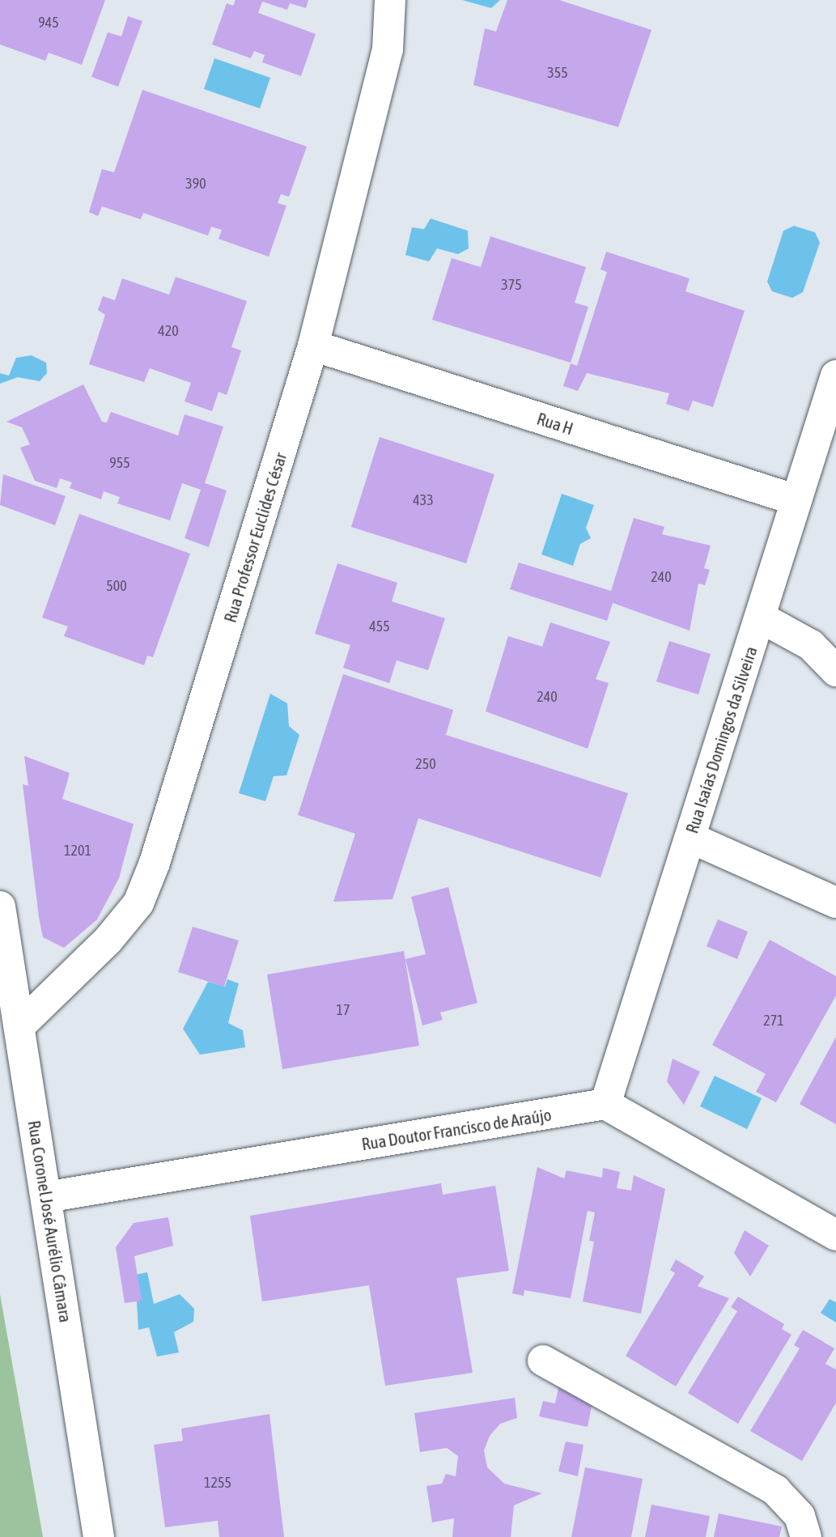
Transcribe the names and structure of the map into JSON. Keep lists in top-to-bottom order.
{
  "streets": {
    "street": [
      "Rua H",
      "Rua Professor Euclides César",
      "Rua Isaías Domingos da Silveira",
      "Rua Doutor Francisco de Araújo",
      "Rua Coronel José Aurélio Câmara"
    ]
  },
  "crossings": [
    ["Rua H", "Rua Professor Euclides César"],
    ["Rua H", "Rua Isaías Domingos da Silveira"],
    ["Rua Professor Euclides César", "Rua Coronel José Aurélio Câmara"],
    ["Rua Isaías Domingos da Silveira", "Rua Doutor Francisco de Araújo"],
    ["Rua Doutor Francisco de Araújo", "Rua Coronel José Aurélio Câmara"]
  ],
  "house_numbers": [
    "945",
    "355",
    "390",
    "375",
    "420",
    "955",
    "433",
    "240",
    "500",
    "455",
    "240",
    "250",
    "1201",
    "17",
    "271",
    "1255"
  ]
}
